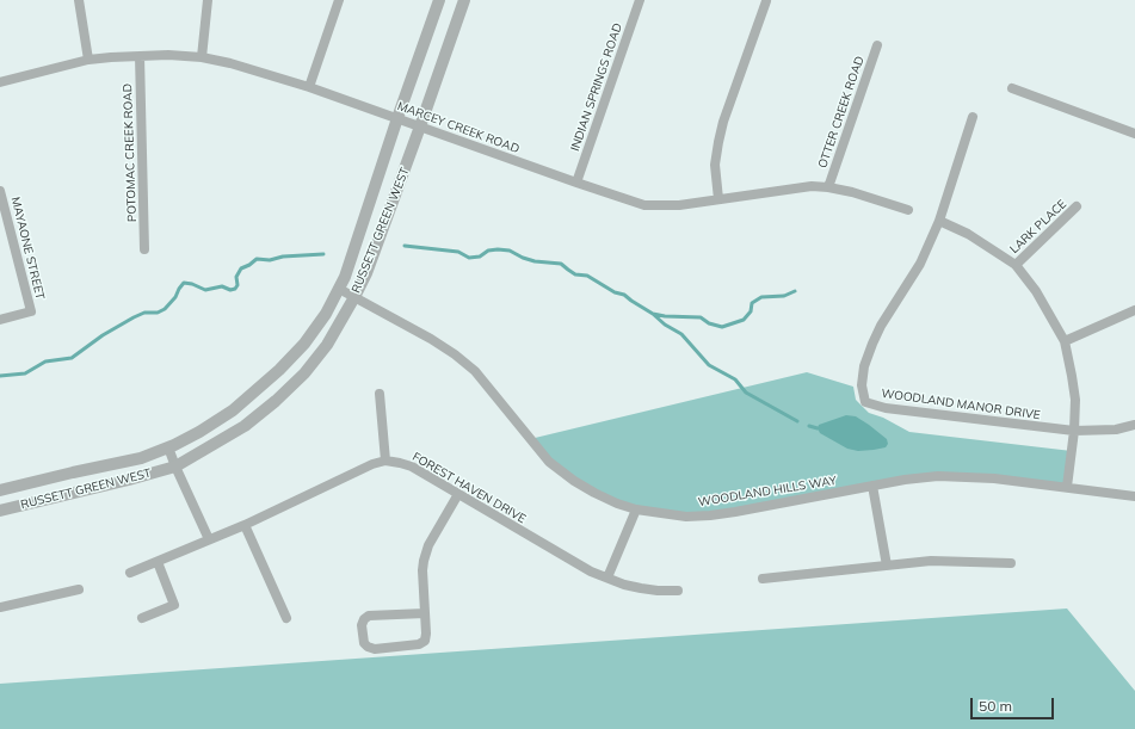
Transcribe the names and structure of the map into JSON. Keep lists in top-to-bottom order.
{
  "streets": {
    "street": [
      "INDIAN SPRINGS ROAD",
      "OTTER CREEK ROAD",
      "MARCEY CREEK ROAD",
      "POTOMAC CREEK ROAD",
      "LARK PLACE",
      "RUSSETT GREEN WEST",
      "MAYAONE STREET",
      "WOODLAND MANOR DRIVE",
      "FOREST HAVEN DRIVE",
      "WOODLAND HILLS WAY"
    ]
  },
  "crossings": [
    ["INDIAN SPRINGS ROAD", "MARCEY CREEK ROAD"],
    ["OTTER CREEK ROAD", "MARCEY CREEK ROAD"],
    ["MARCEY CREEK ROAD", "POTOMAC CREEK ROAD"],
    ["MARCEY CREEK ROAD", "RUSSETT GREEN WEST"],
    ["RUSSETT GREEN WEST", "WOODLAND HILLS WAY"]
  ],
  "scale_bar": "50 m"
}
